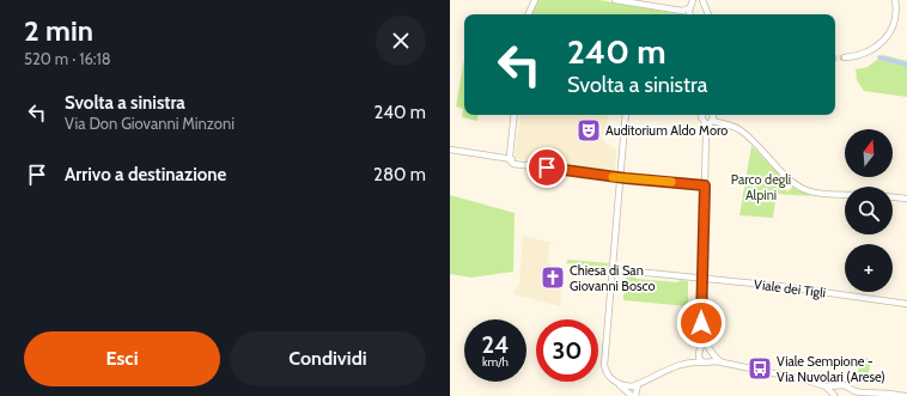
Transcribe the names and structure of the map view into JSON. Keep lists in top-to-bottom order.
{
  "streets": {
    "street": ["Viale dei Tigli"]
  },
  "parks": ["Parco degli Alpini"],
  "places": {
    "theatre": ["Auditorium Aldo Moro"],
    "church": ["Chiesa di San Giovanni Bosco"],
    "bus stop": ["Viale Sempione - Via Nuvolari (Arese)"]
  },
  "north": "top",
  "page": {
    "heading": ["2 min", "520 m · 16:18"],
    "turn": ["240 m", "Svolta a sinistra"],
    "list": [
      {
        "name": "Svolta a sinistra",
        "note": "Via Don Giovanni Minzoni",
        "value": "240 m"
      },
      {
        "name": "Arrivo a destinazione",
        "value": "280 m"
      }
    ],
    "map_buttons": "+",
    "speed": "24 km/h",
    "limit": "30",
    "buttons": ["Esci", "Condividi"]
  }
}
